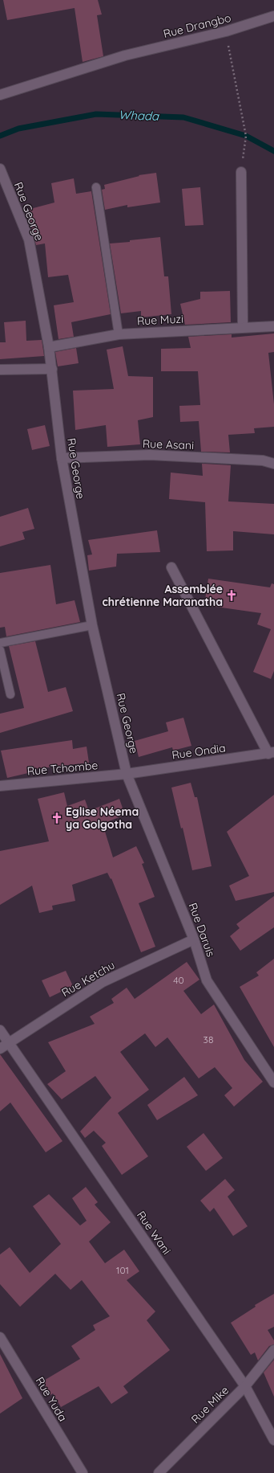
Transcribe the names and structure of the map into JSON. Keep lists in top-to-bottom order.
{
  "streets": {
    "street": [
      "Rue Drangbo",
      "Rue George",
      "Rue Muzi",
      "Rue Asani",
      "Rue Ondia",
      "Rue Tchombe",
      "Rue Daruis",
      "Rue Ketchu",
      "Rue Wani",
      "Rue Yuda",
      "Rue Mike"
    ]
  },
  "crossings": [
    ["Rue George", "Rue Muzi"],
    ["Rue George", "Rue Asani"],
    ["Rue George", "Rue Ondia"],
    ["Rue George", "Rue Tchombe"],
    ["Rue George", "Rue Daruis"],
    ["Rue Ondia", "Rue Tchombe"],
    ["Rue Ondia", "Rue Daruis"],
    ["Rue Tchombe", "Rue Daruis"],
    ["Rue Daruis", "Rue Ketchu"],
    ["Rue Ketchu", "Rue Wani"],
    ["Rue Wani", "Rue Mike"]
  ],
  "water": ["Whada"],
  "places": {
    "church": ["Assemblée chrétienne Maranatha", "Eglise Néema ya Golgotha"]
  },
  "house_numbers": ["40", "38", "101"]
}
